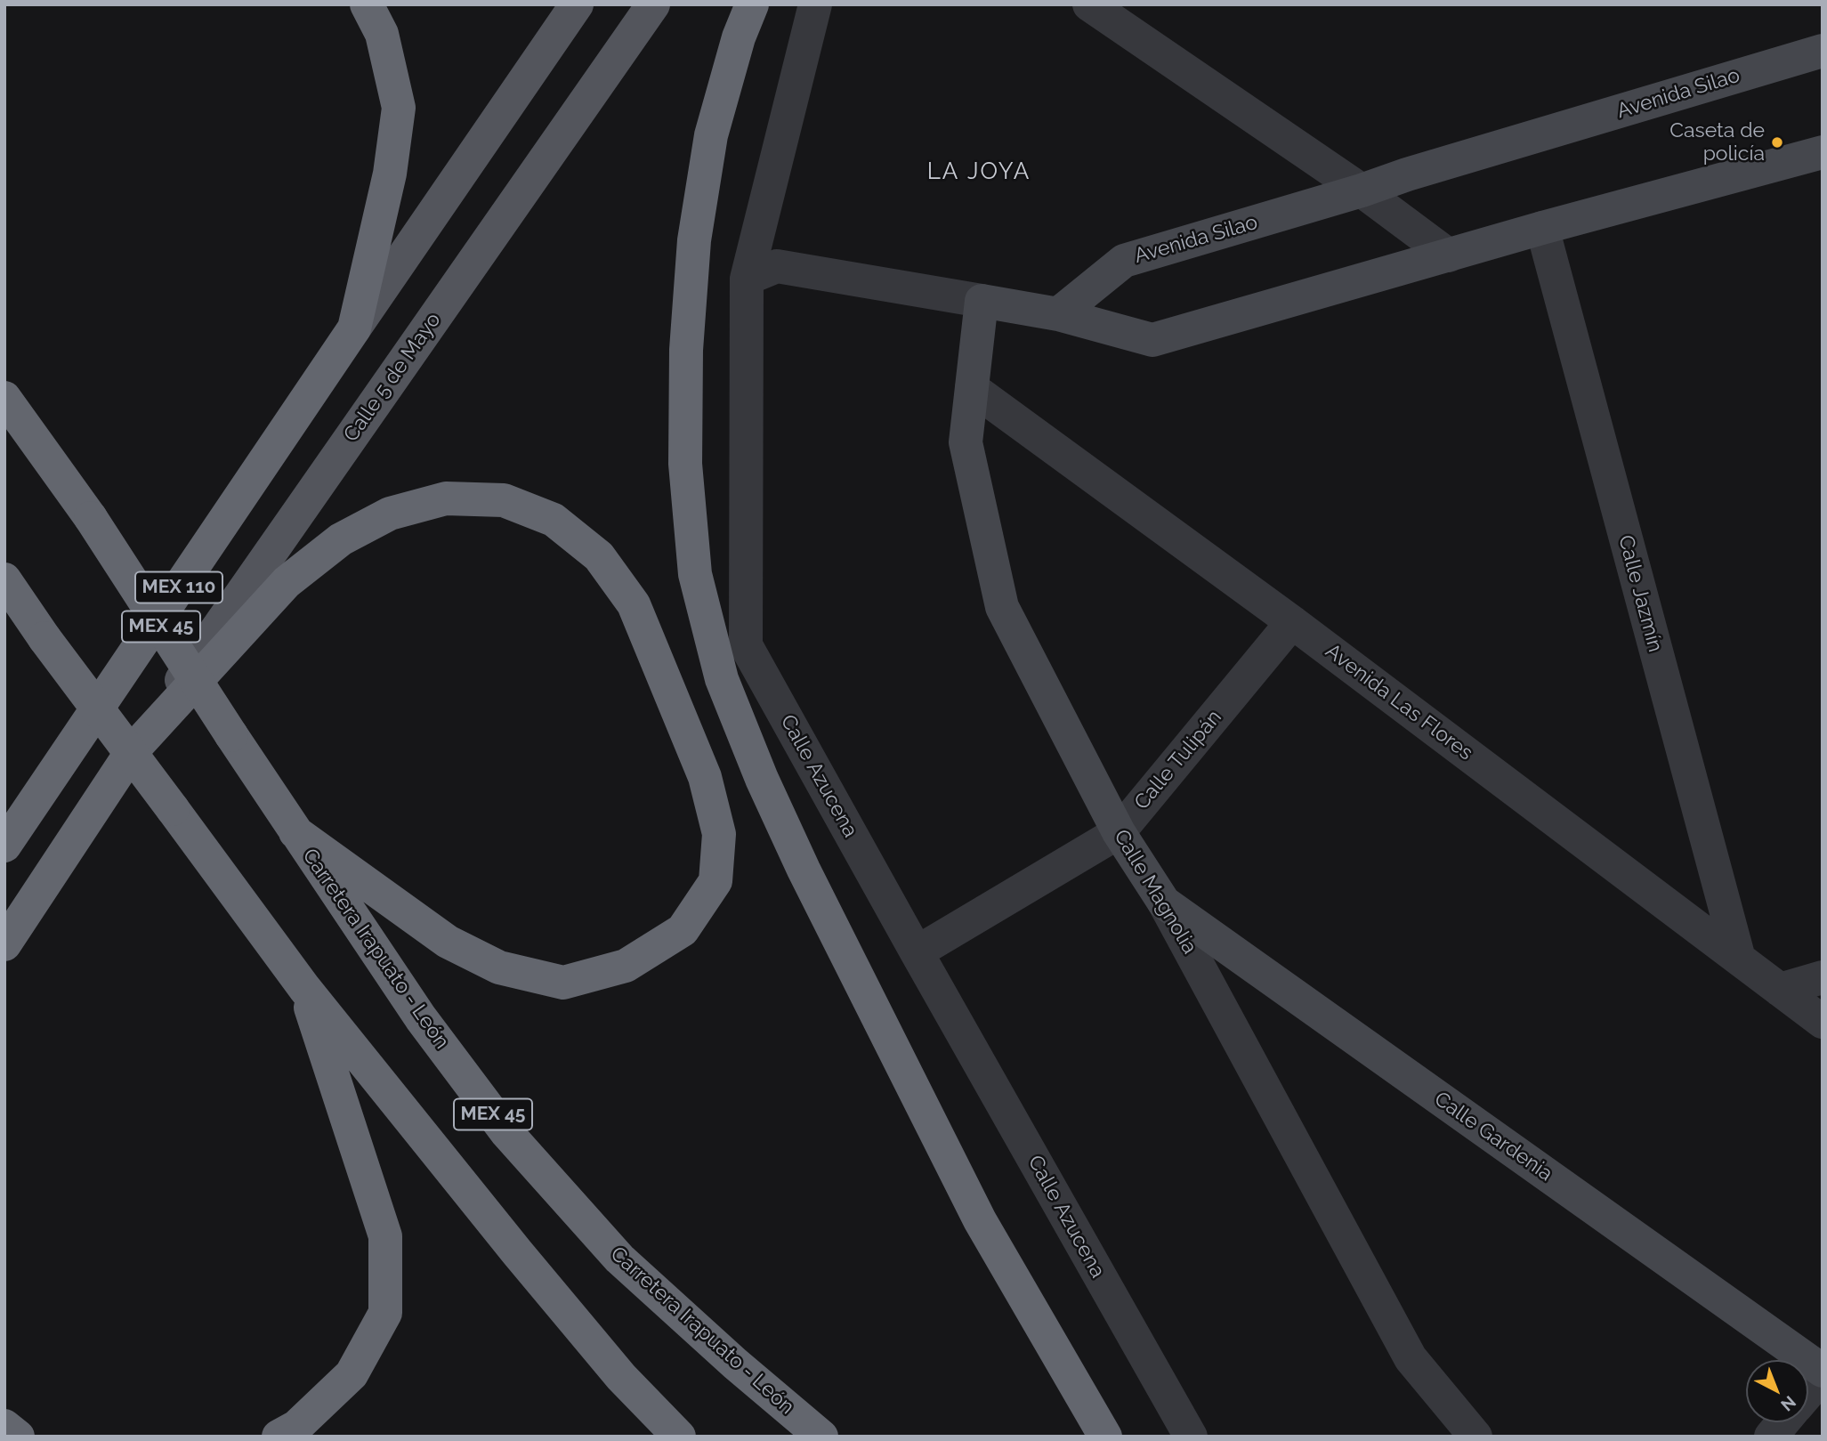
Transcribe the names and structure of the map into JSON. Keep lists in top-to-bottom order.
{
  "streets": {
    "highway": ["MEX 110", "MEX 45", "Carretera Irapuato - León"],
    "main road": ["Calle 5 de Mayo"],
    "street": [
      "Avenida Silao",
      "Calle Jazmín",
      "Avenida Las Flores",
      "Calle Tulipán",
      "Calle Azucena",
      "Calle Magnolia",
      "Calle Gardenia"
    ]
  },
  "crossings": [
    ["Calle Jazmín", "Avenida Las Flores"],
    ["Avenida Las Flores", "Calle Tulipán"],
    ["Avenida Las Flores", "Calle Magnolia"],
    ["Calle Tulipán", "Calle Azucena"],
    ["Calle Tulipán", "Calle Magnolia"],
    ["Calle Magnolia", "Calle Gardenia"]
  ],
  "districts": ["LA JOYA"],
  "places": ["Caseta de policía"],
  "north": "bottom right"
}
